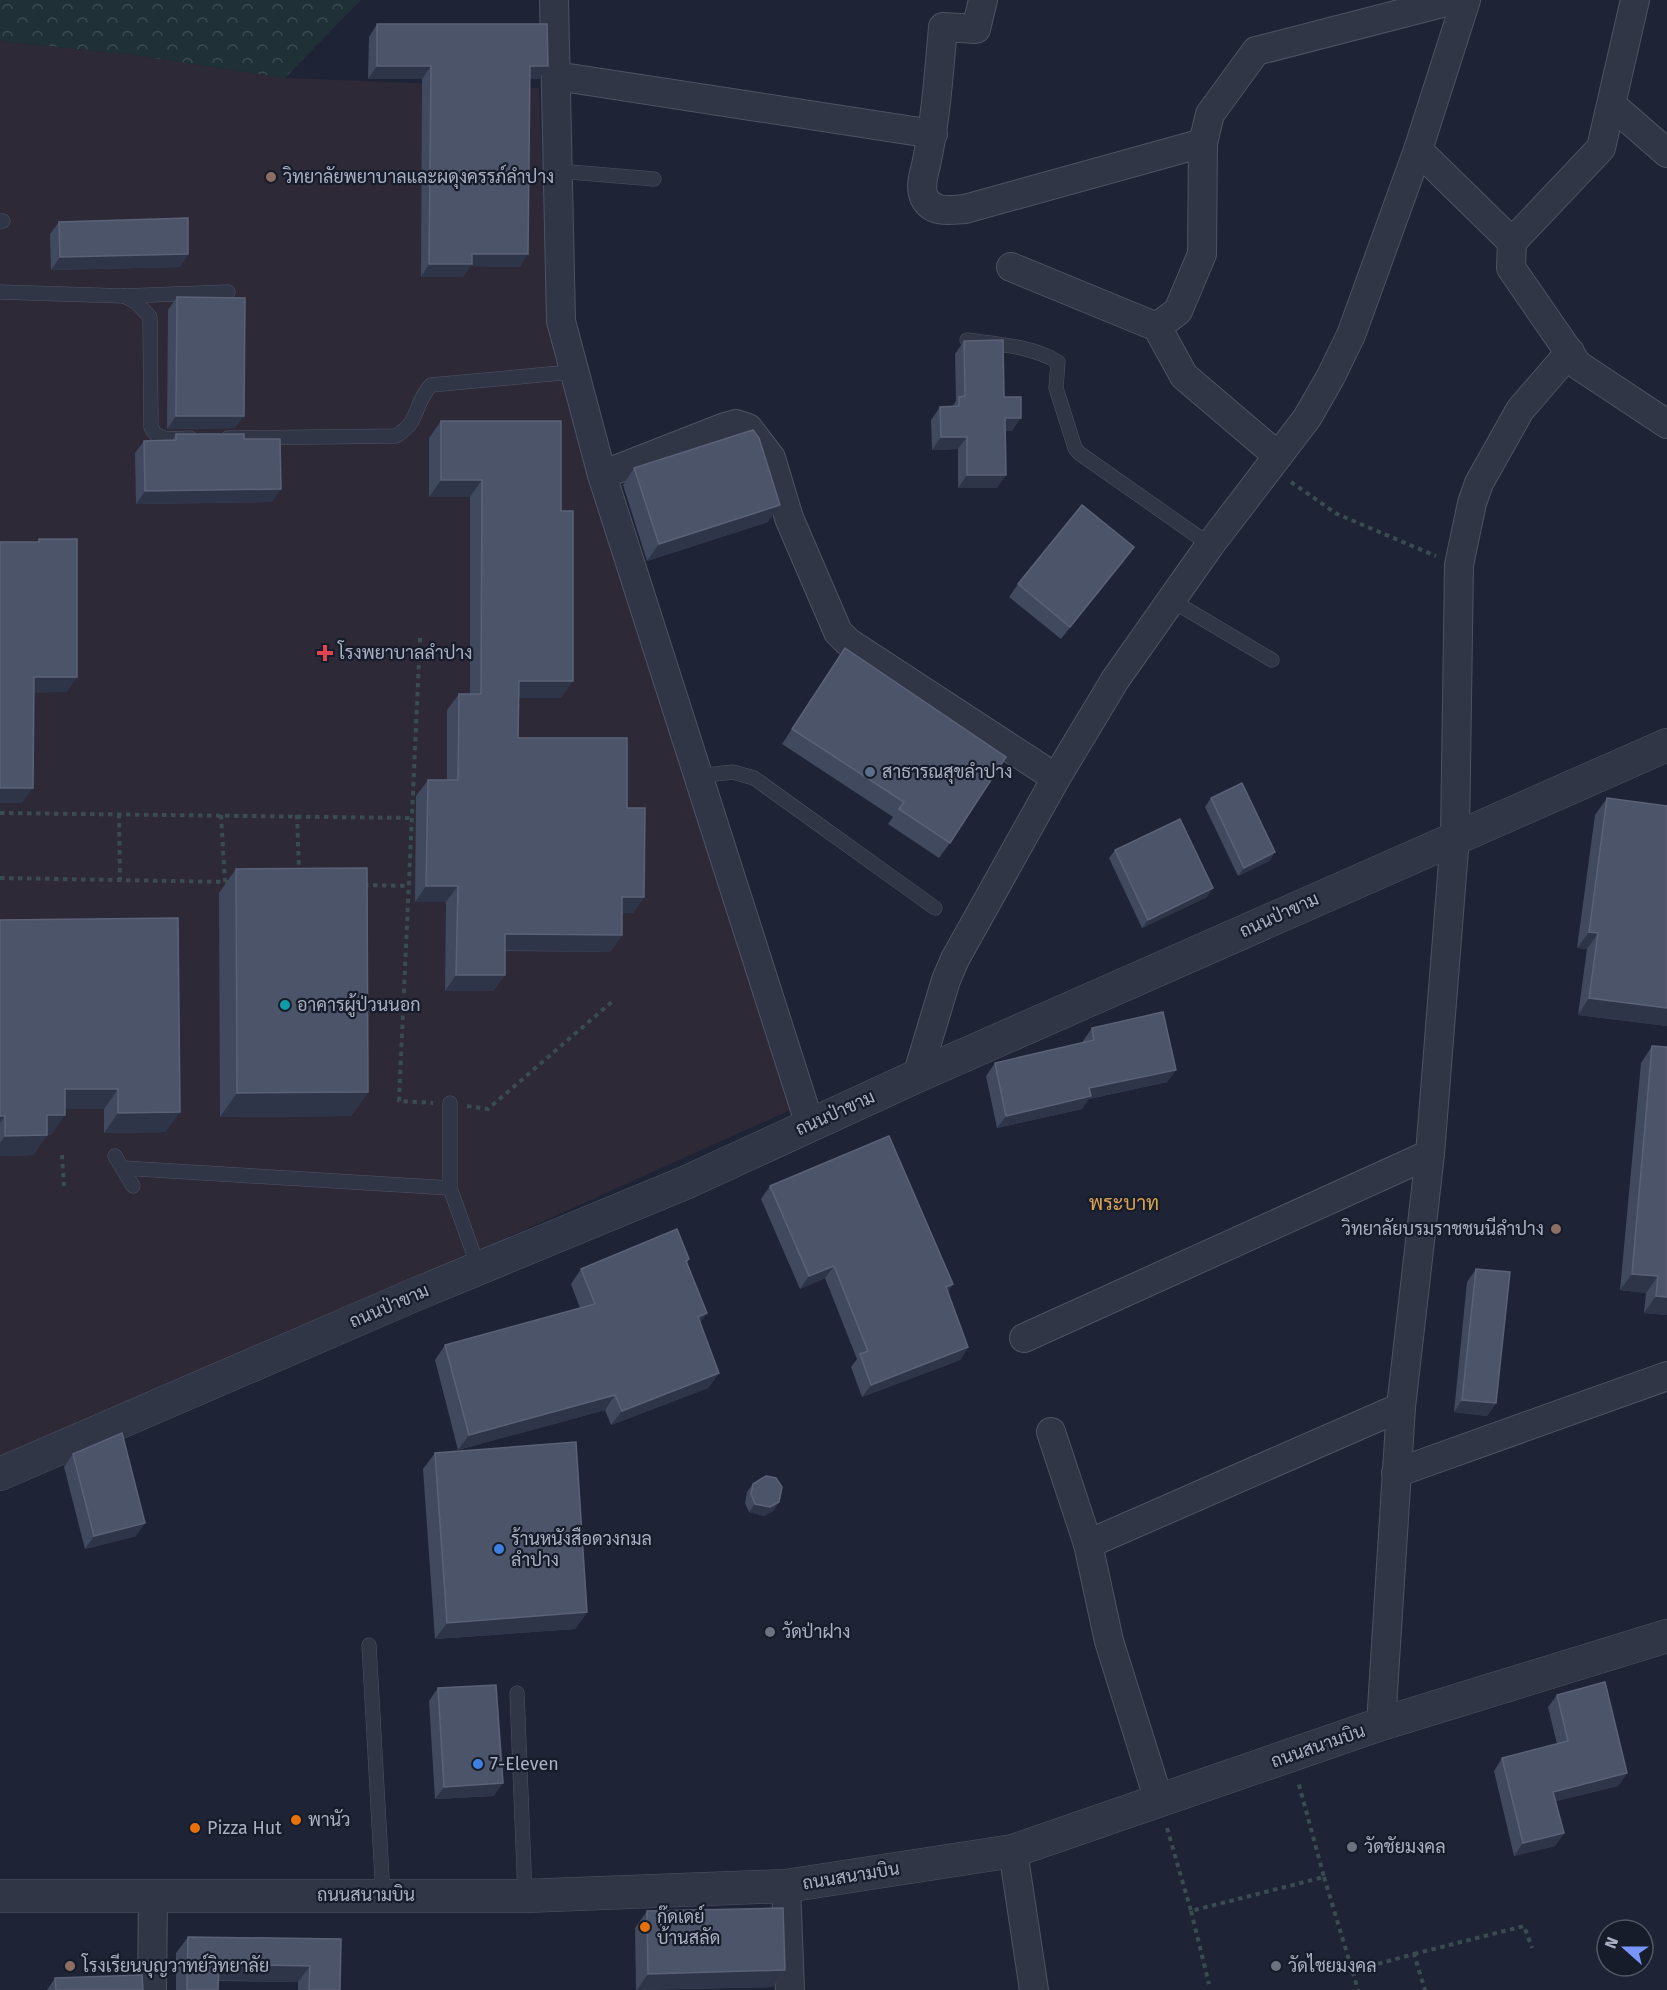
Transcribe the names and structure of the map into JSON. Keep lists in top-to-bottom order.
{
  "streets": {
    "street": ["ถนนป่าขาม", "ถนนสนามบิน"]
  },
  "districts": ["พระบาท"],
  "places": {
    "other": [
      "วิทยาลัยพยาบาลและผดุงครรภ์ลําปาง",
      "สาธารณสุขลำปาง",
      "อาคารผู้ป่วนนอก",
      "วิทยาลัยบรมราชชนนีลำปาง",
      "ร้านหนังสือดวงกมล ลำปาง",
      "วัดป่าฝาง",
      "7-Eleven",
      "พานัว",
      "Pizza Hut",
      "วัดชัยมงคล",
      "กู๊ดเดย์ บ้านสลัด",
      "โรงเรียนบุญวาทย์วิทยาลัย",
      "วัดไชยมงคล"
    ],
    "health": ["โรงพยาบาลลำปาง"]
  },
  "north": "left"
}
